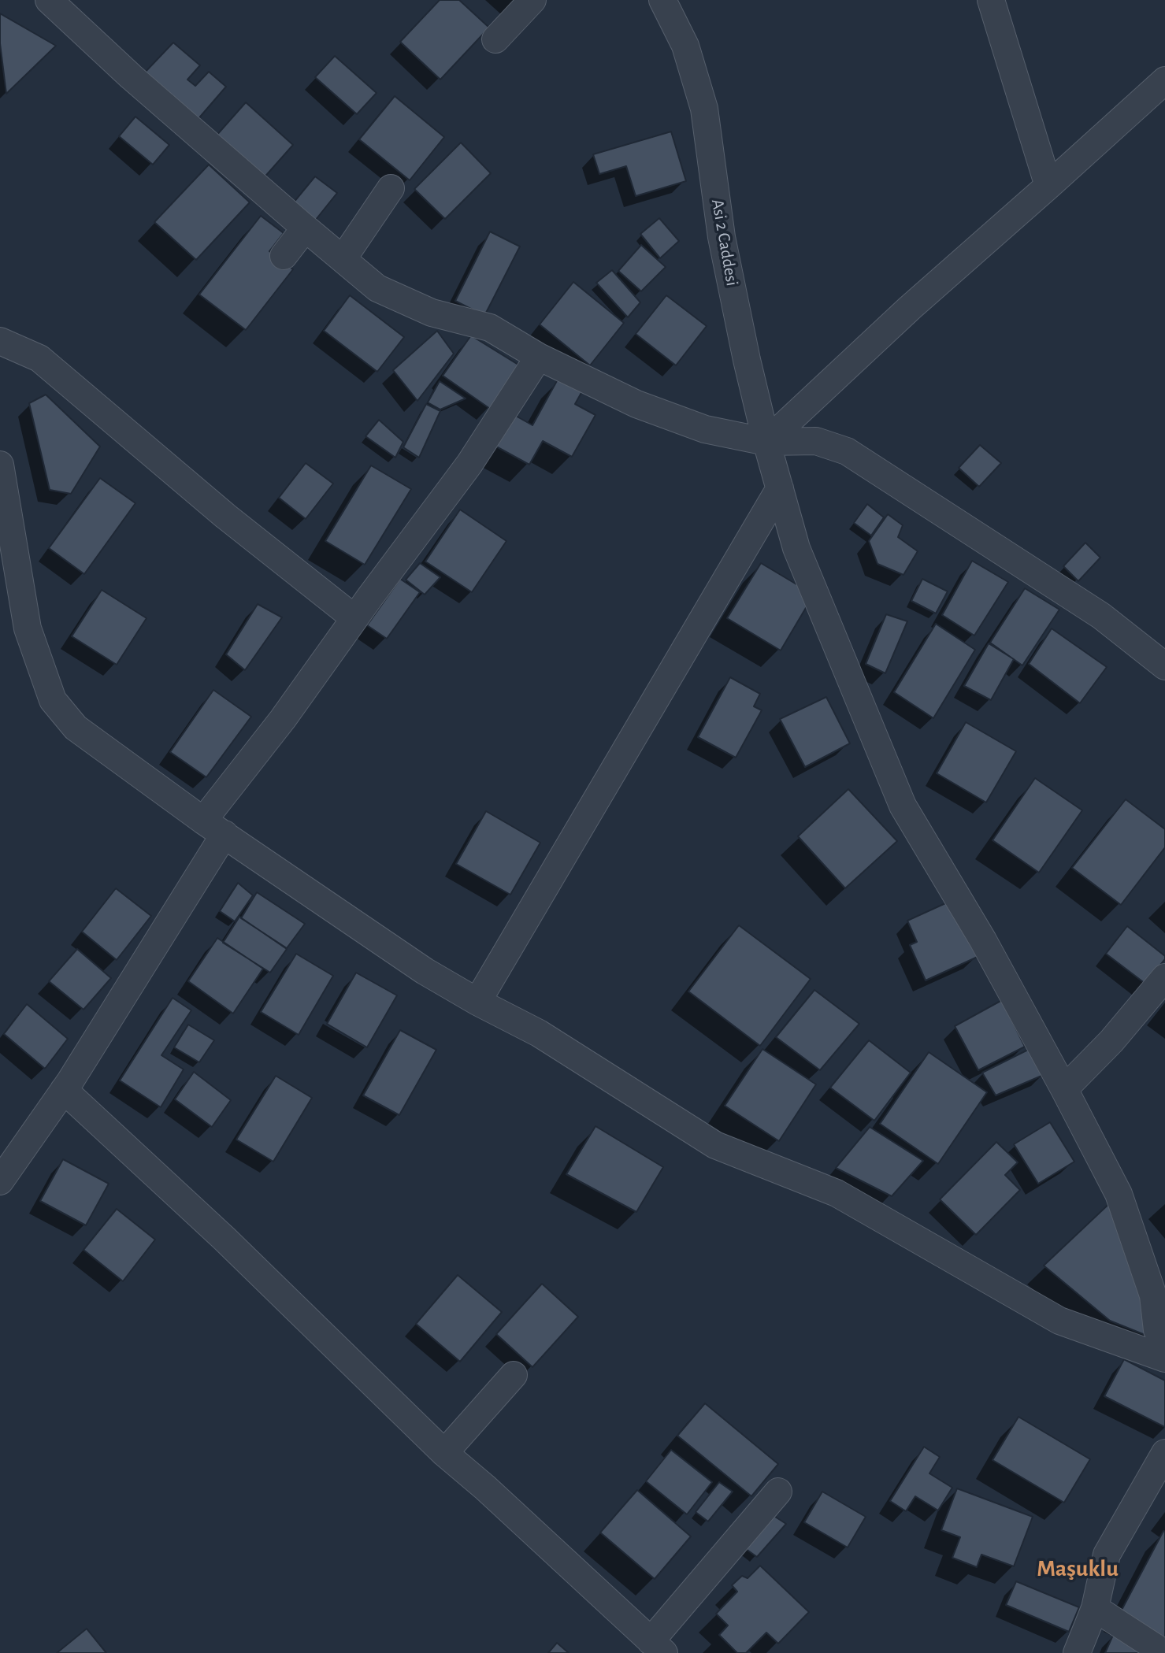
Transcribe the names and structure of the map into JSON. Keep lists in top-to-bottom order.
{
  "streets": {
    "street": ["Asi 2 Caddesi"]
  },
  "districts": ["Maşuklu"]
}
